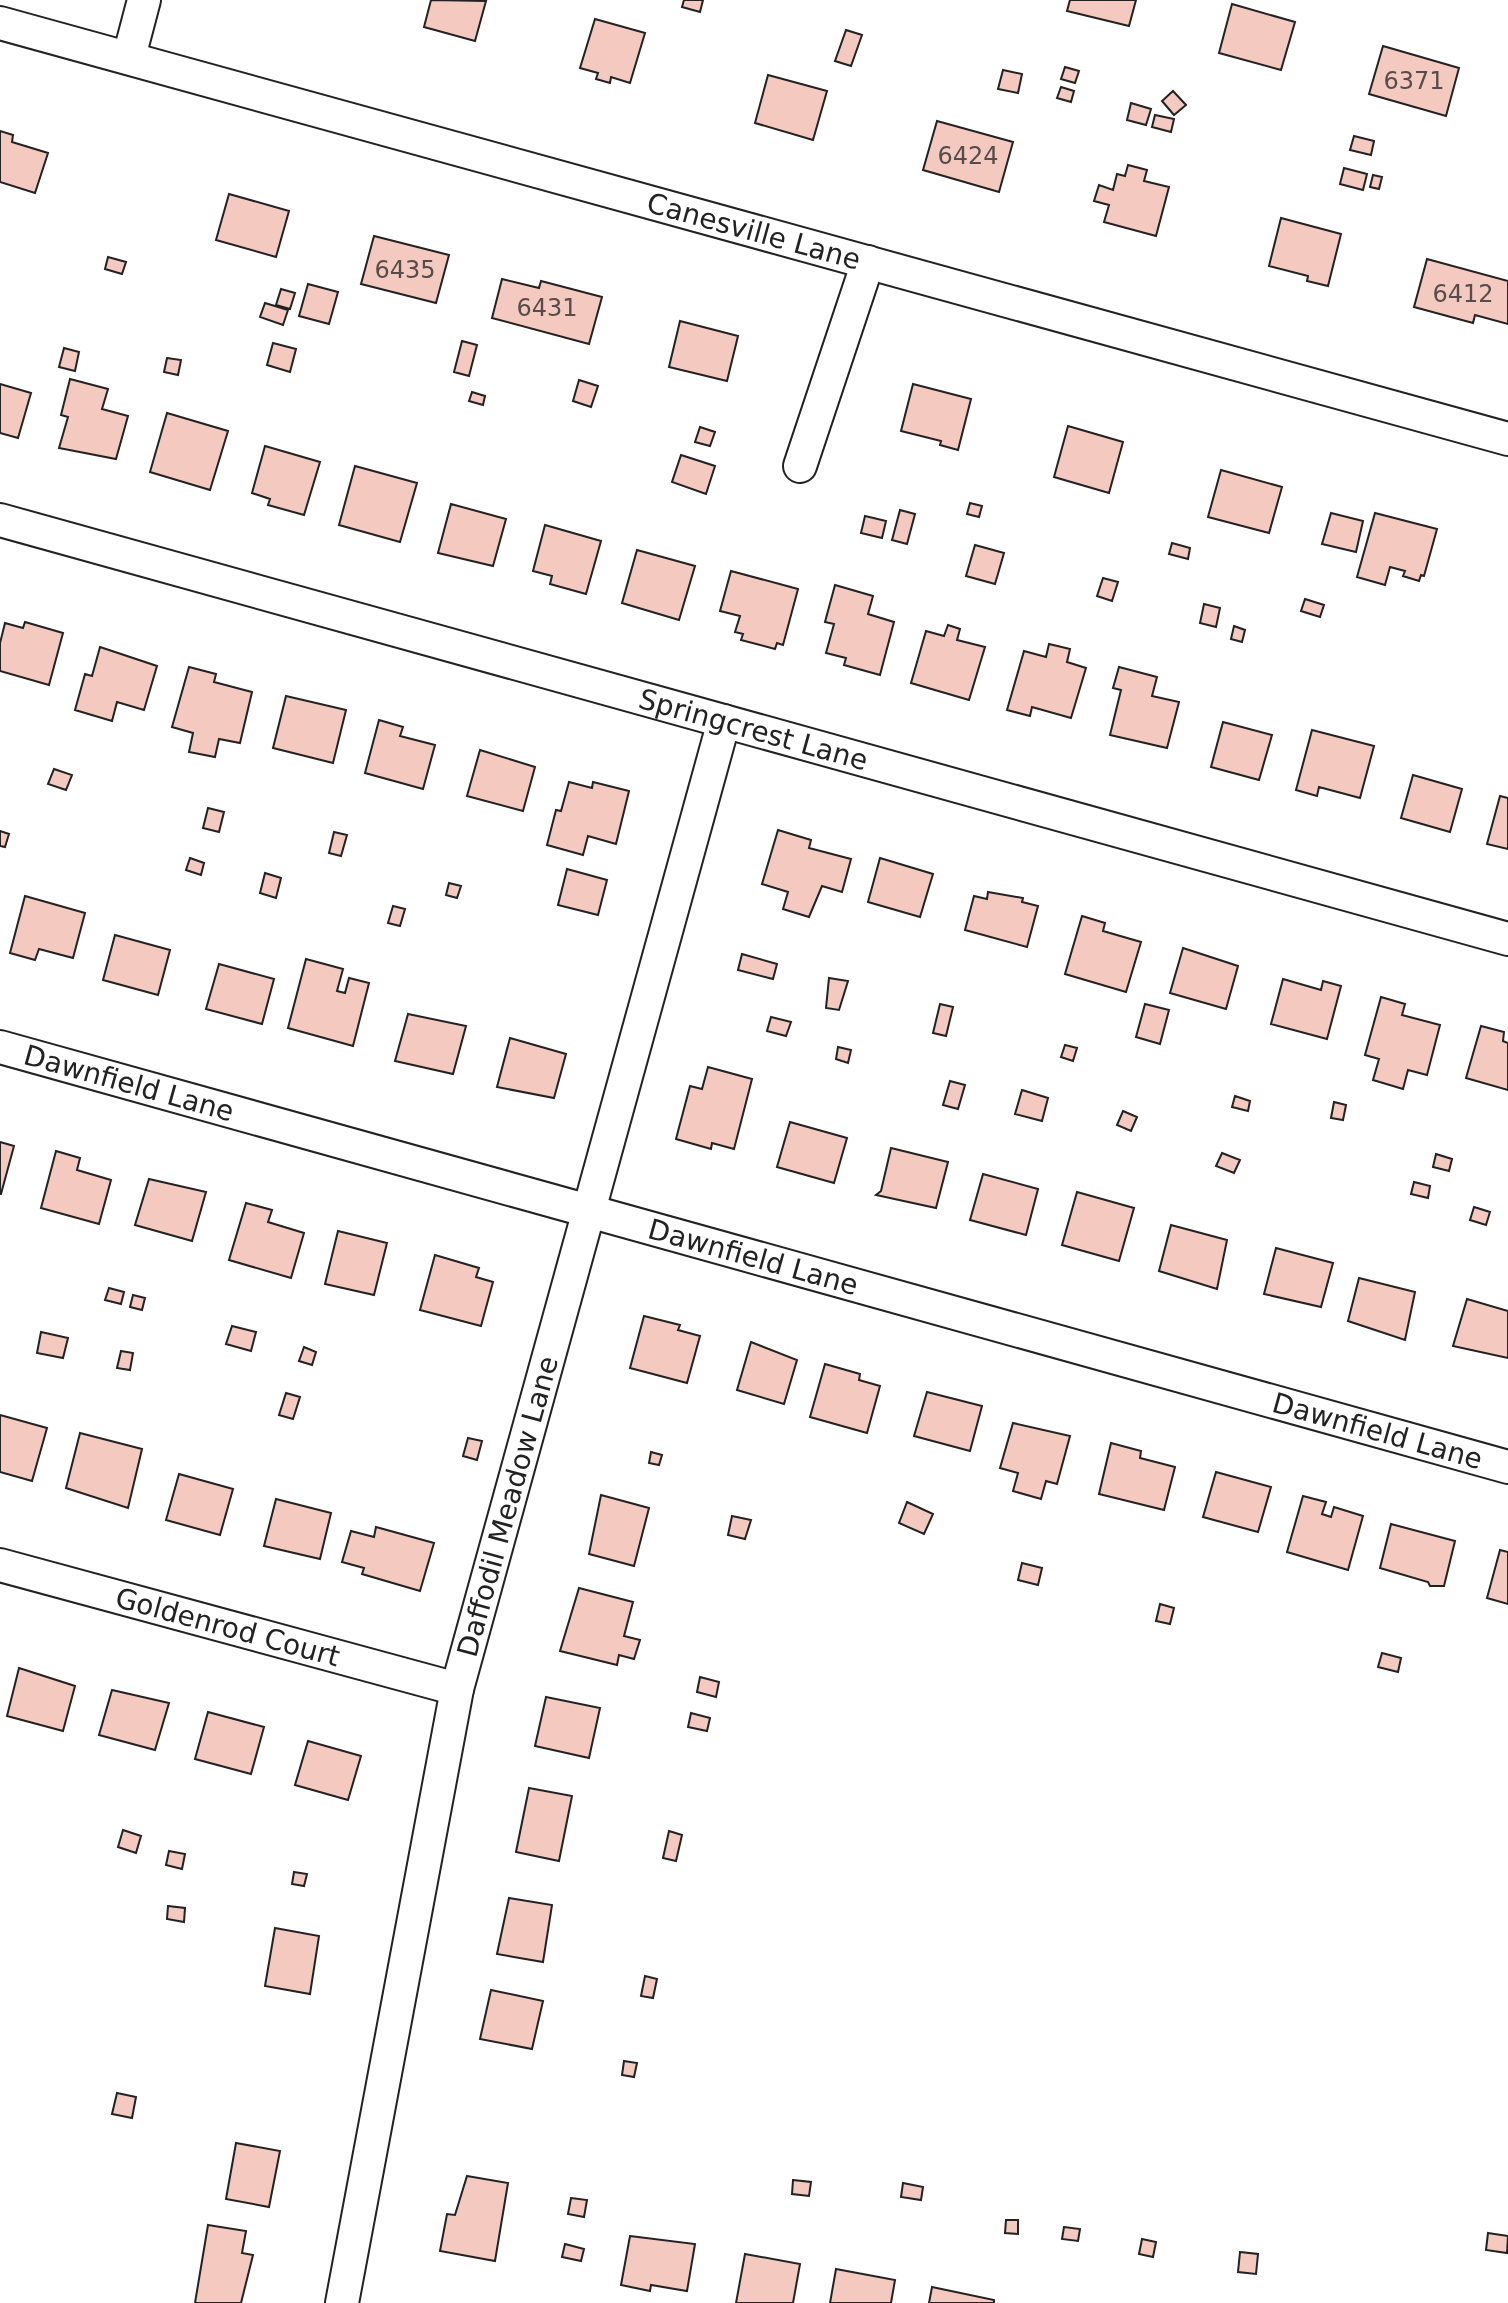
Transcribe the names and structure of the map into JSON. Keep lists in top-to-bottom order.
{
  "streets": {
    "street": [
      "Canesville Lane",
      "Springcrest Lane",
      "Dawnfield Lane",
      "Daffodil Meadow Lane",
      "Goldenrod Court"
    ]
  },
  "crossings": [
    ["Springcrest Lane", "Daffodil Meadow Lane"],
    ["Dawnfield Lane", "Daffodil Meadow Lane"],
    ["Daffodil Meadow Lane", "Goldenrod Court"]
  ],
  "house_numbers": [
    "6371",
    "6424",
    "6435",
    "6412",
    "6431"
  ]
}
